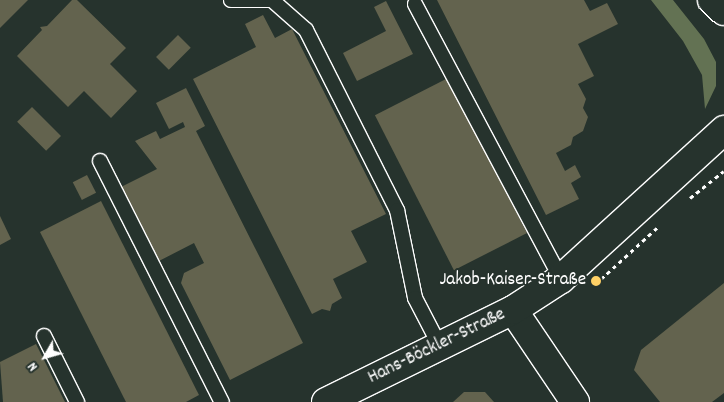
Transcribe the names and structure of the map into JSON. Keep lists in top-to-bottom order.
{
  "streets": {
    "street": ["Hans-Böckler-Straße"]
  },
  "places": ["Jakob-Kaiser-Straße"],
  "north": "bottom left"
}
